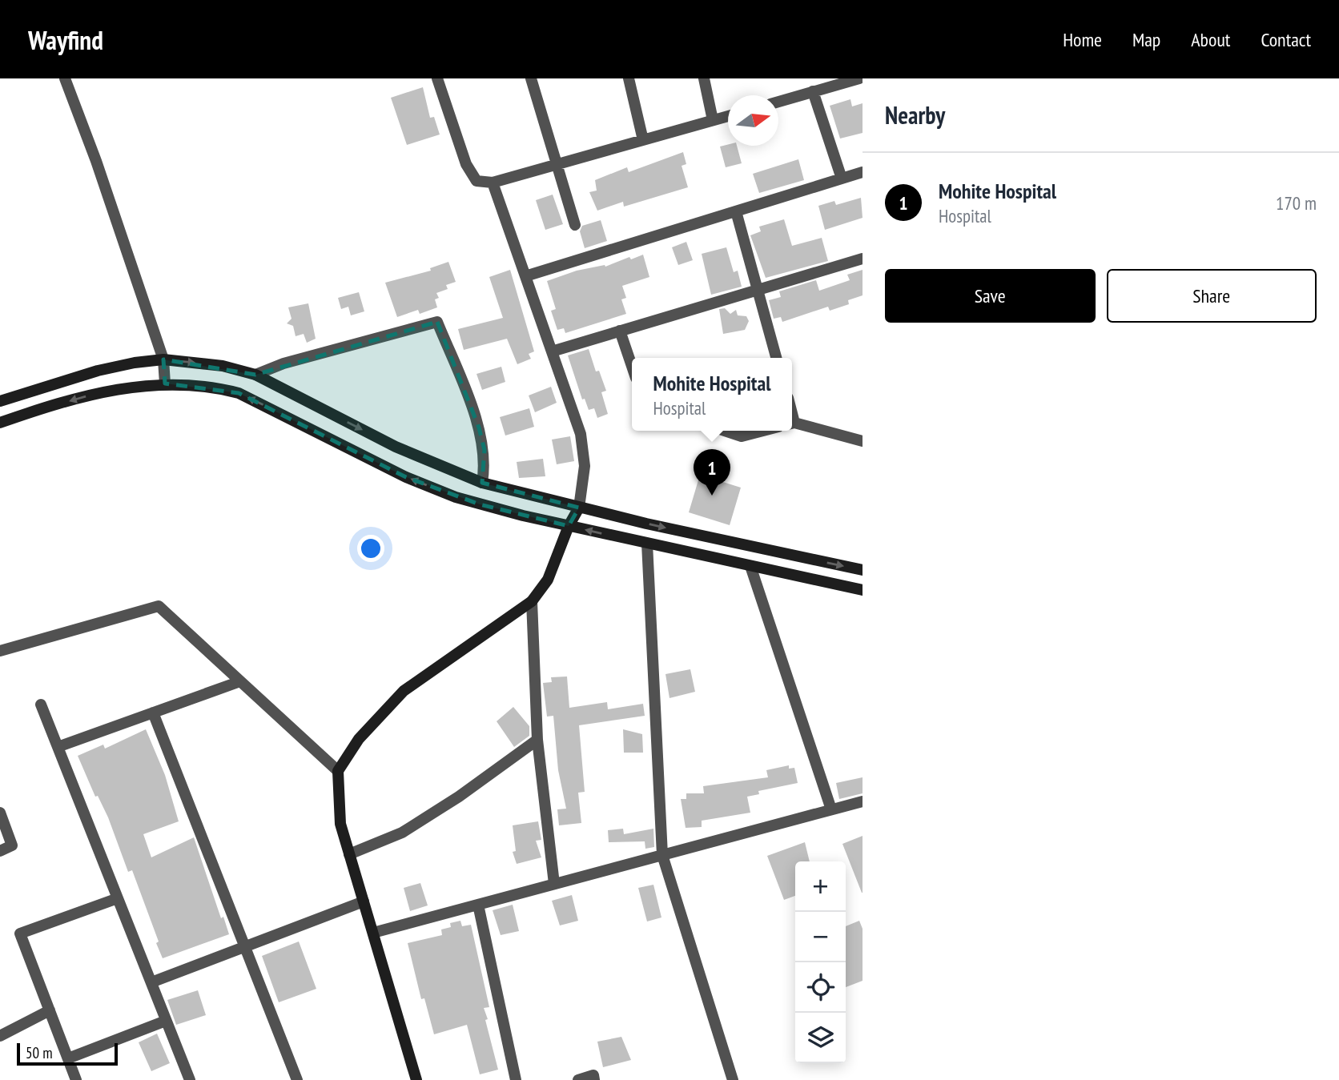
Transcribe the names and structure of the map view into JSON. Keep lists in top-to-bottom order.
{
  "scale_bar": "50 m",
  "north": "right",
  "page": {
    "header": "Wayfind",
    "nav": [
      "Home",
      "Map",
      "About",
      "Contact"
    ],
    "heading": "Nearby",
    "list": [
      {
        "mark": "1",
        "name": "Mohite Hospital",
        "note": "Hospital",
        "value": "170 m"
      }
    ],
    "buttons": ["Save", "Share"],
    "popup": ["Mohite Hospital", "Hospital"],
    "pins": "1",
    "map_buttons": ["+", "−"],
    "scale": "50 m"
  }
}
